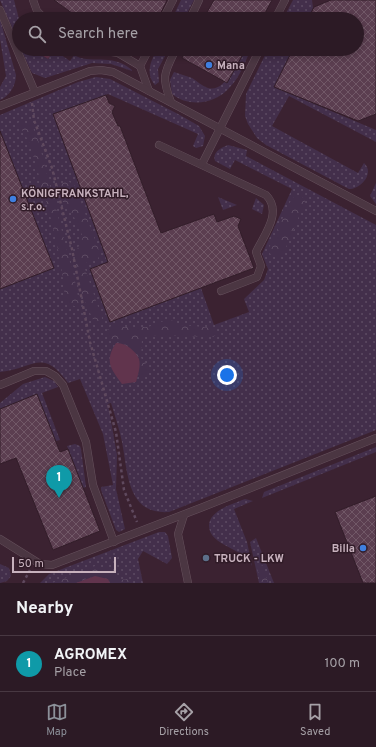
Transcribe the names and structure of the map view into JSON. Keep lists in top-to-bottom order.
{
  "places": [
    "Mana",
    "KÖNIGFRANKSTAHL, s.r.o.",
    "Billa",
    "TRUCK - LKW"
  ],
  "scale_bar": "50 m",
  "page": {
    "search": "Search here",
    "pins": "1",
    "scale": "50 m",
    "heading": "Nearby",
    "list": [
      {
        "mark": "1",
        "name": "AGROMEX",
        "note": "Place",
        "value": "100 m"
      }
    ],
    "nav": ["Map", "Directions", "Saved"]
  }
}
